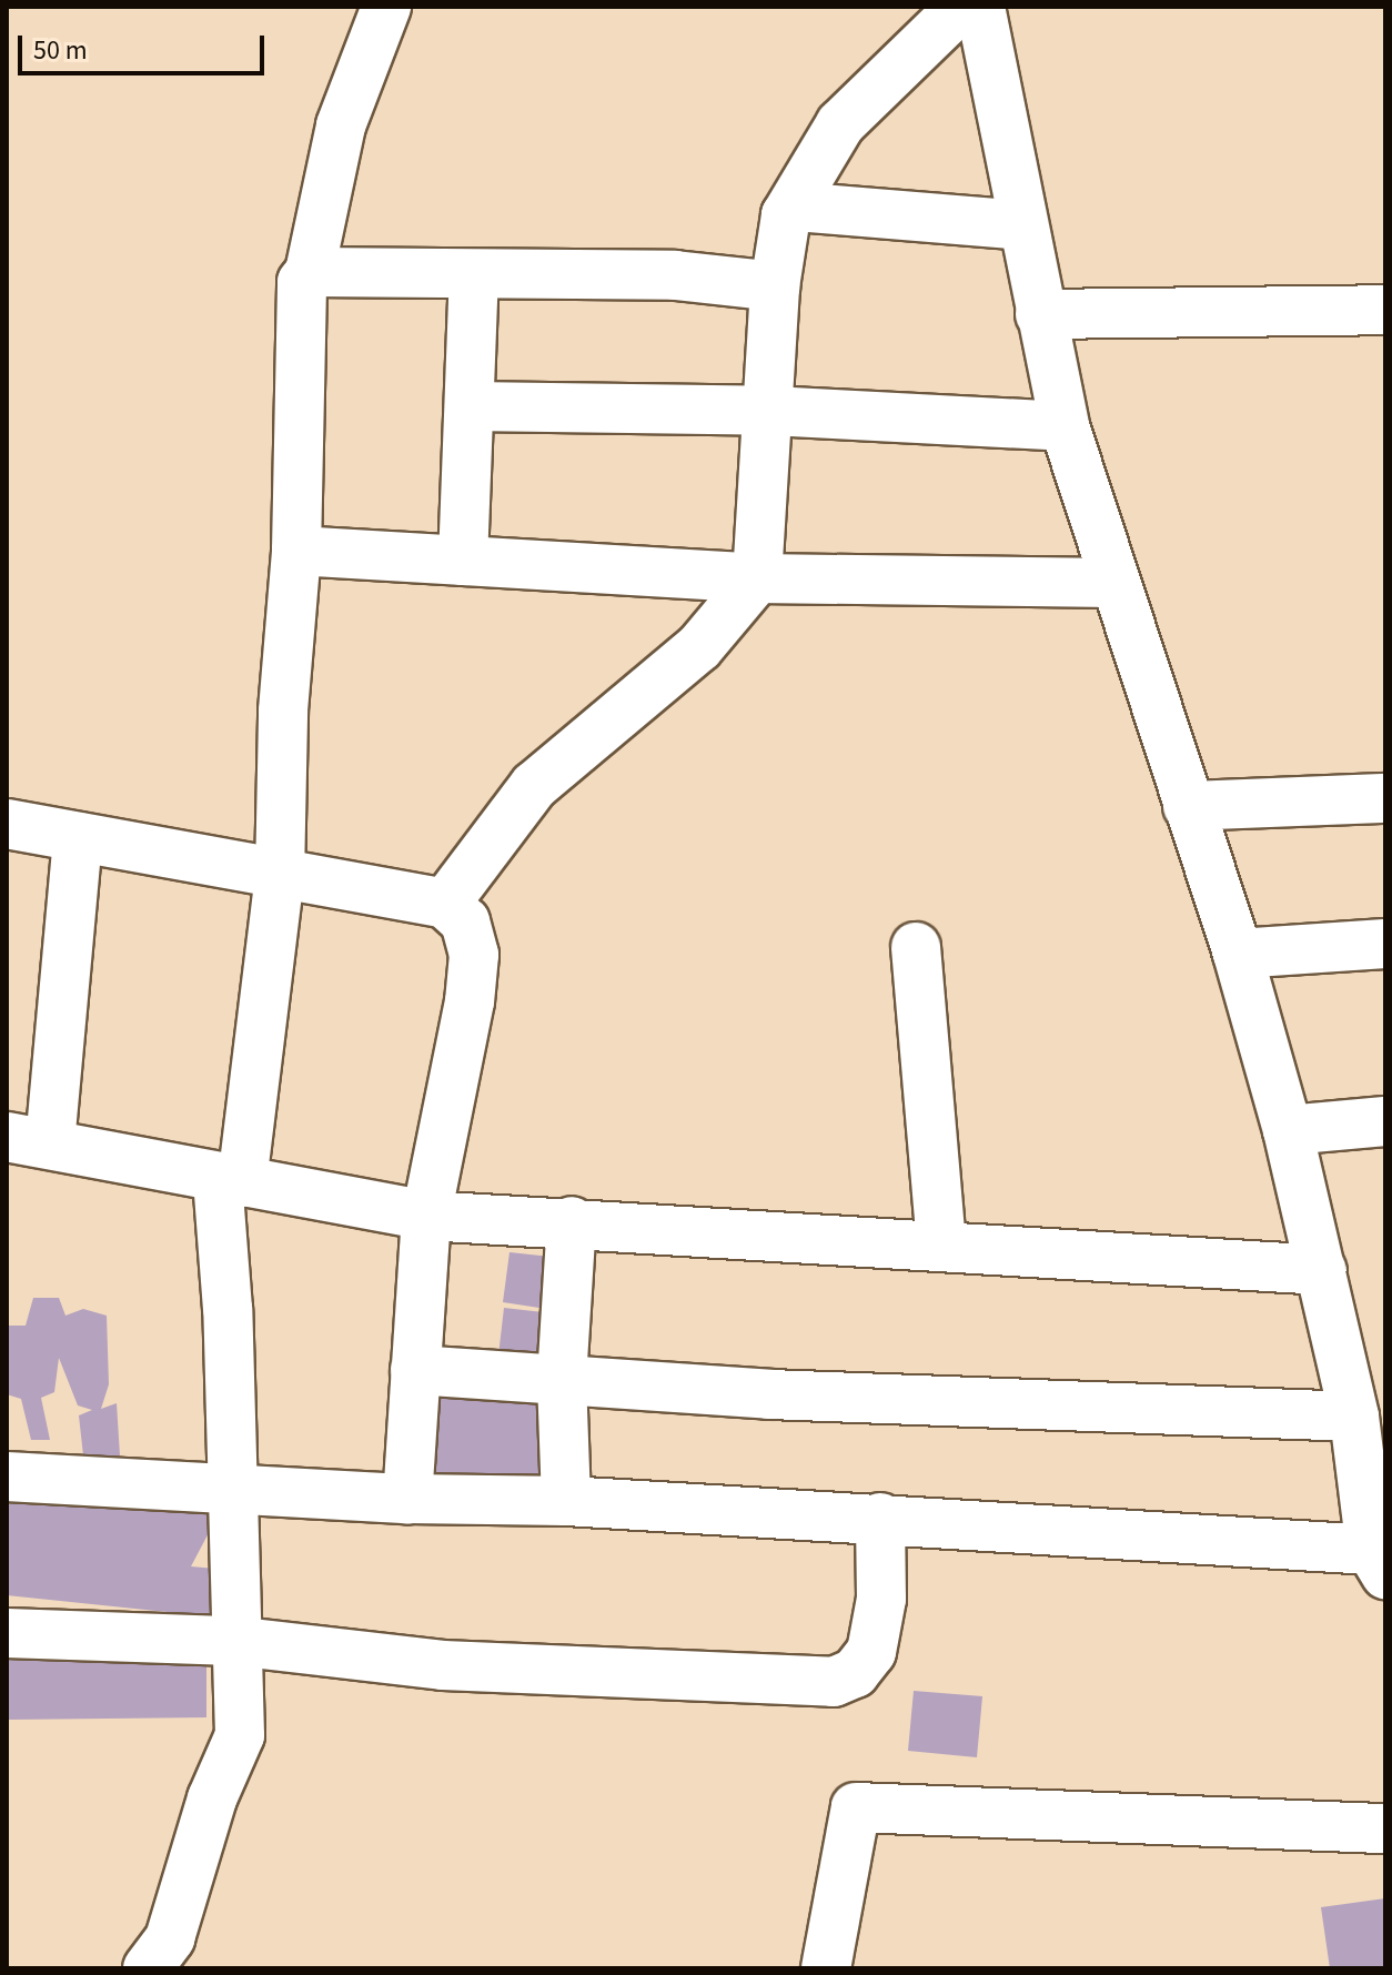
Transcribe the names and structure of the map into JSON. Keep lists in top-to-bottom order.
{
  "scale_bar": "50 m"
}
